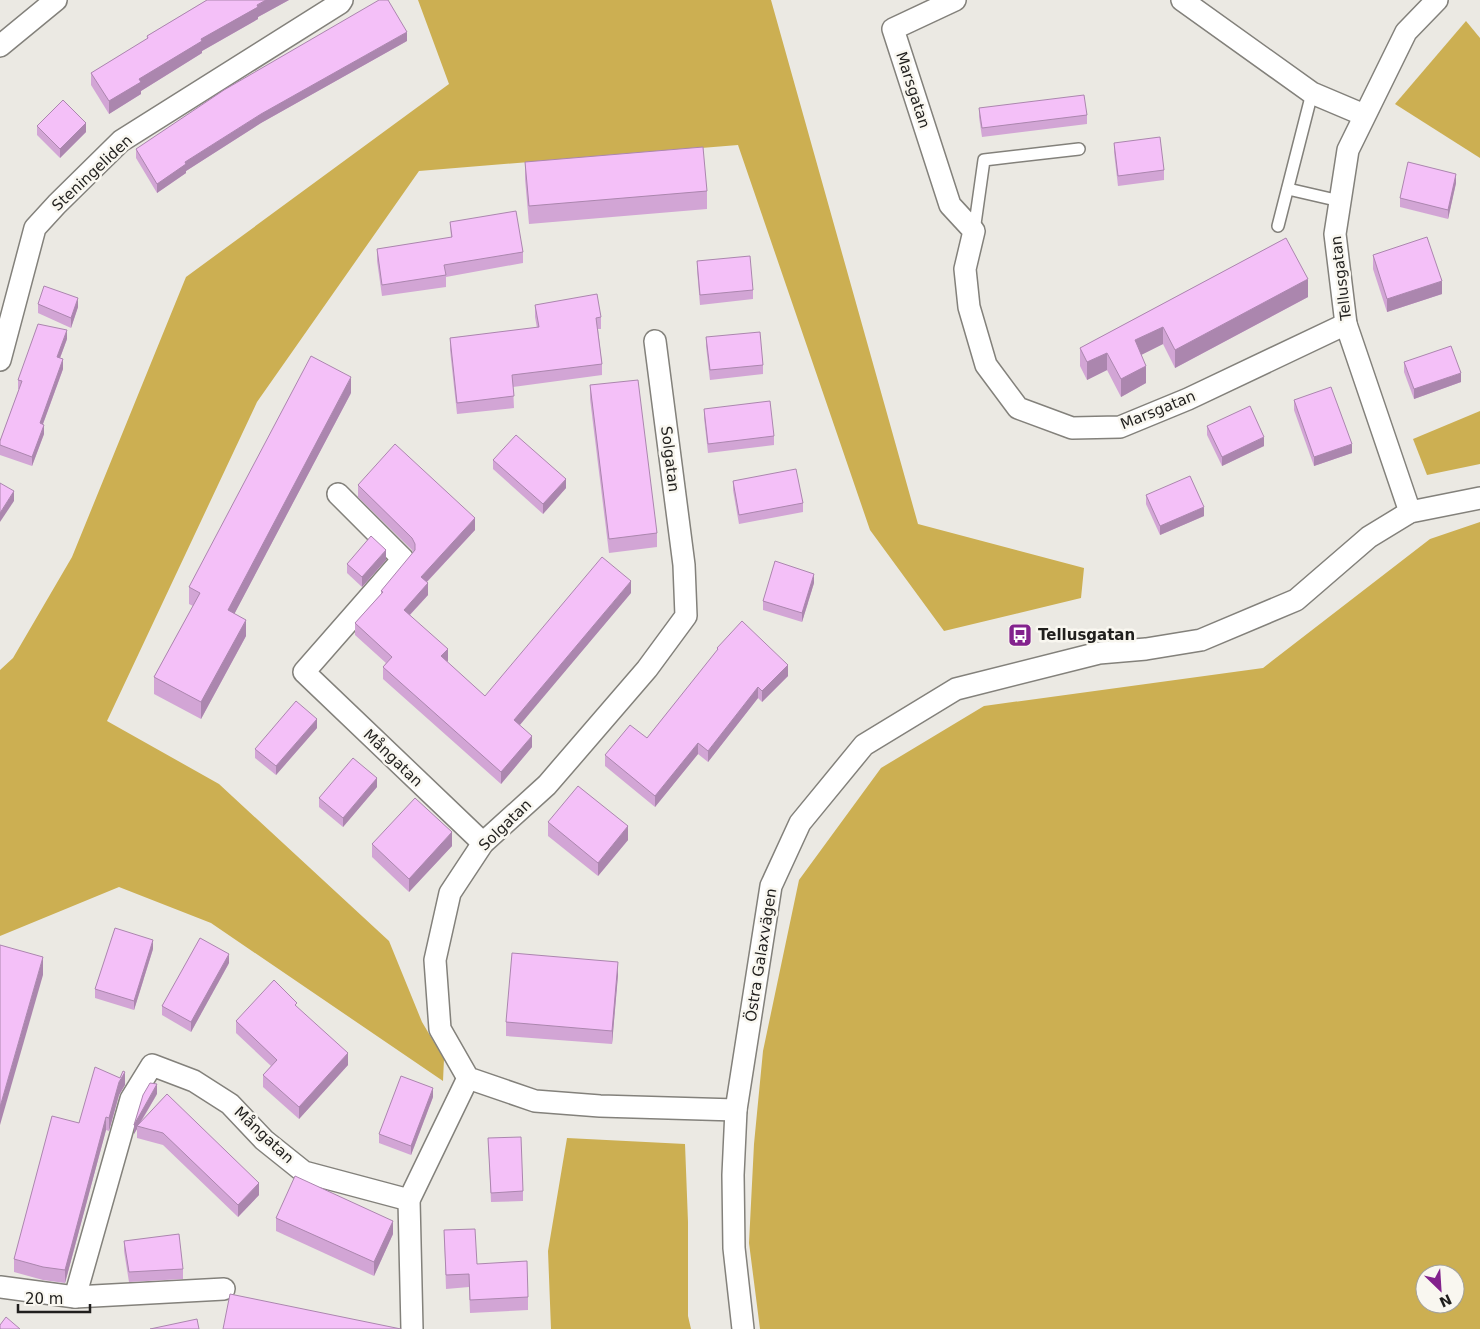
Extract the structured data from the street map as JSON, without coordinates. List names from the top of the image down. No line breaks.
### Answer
{"streets":{"street":["Marsgatan","Steningeliden","Tellusgatan","Solgatan","Mångatan","Östra Galaxvägen"]},"crossings":[["Marsgatan","Tellusgatan"],["Tellusgatan","Östra Galaxvägen"],["Solgatan","Mångatan"]],"places":{"bus stop":["Tellusgatan"]},"scale_bar":"20 m","north":"bottom right"}
